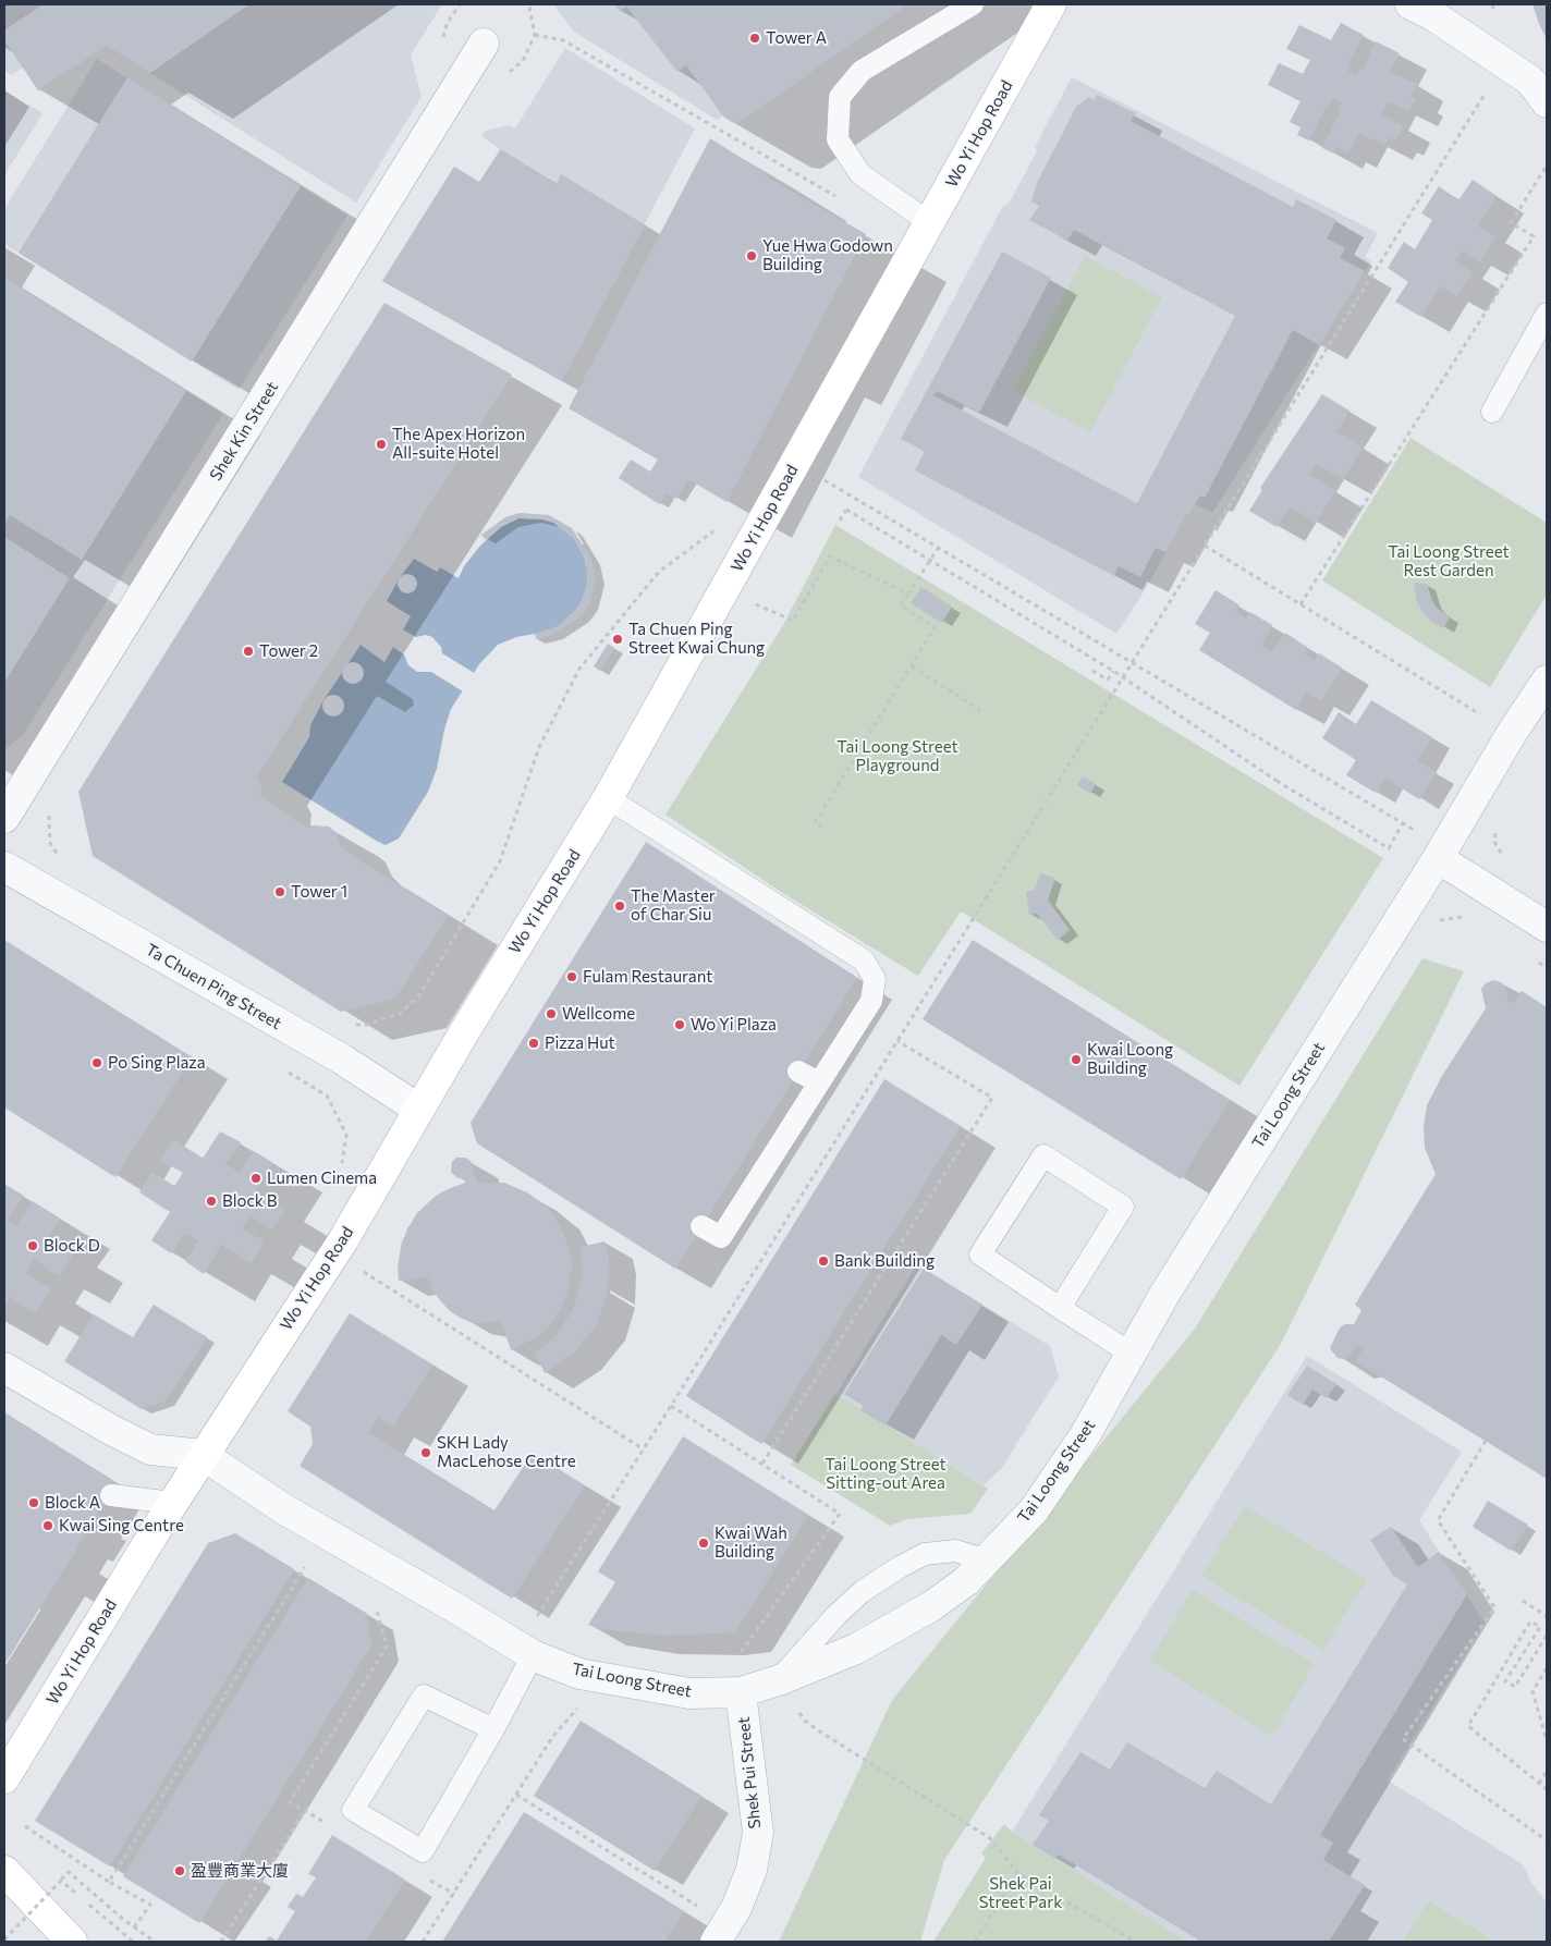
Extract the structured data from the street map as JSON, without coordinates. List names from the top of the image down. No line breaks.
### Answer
{"streets":{"main road":["Wo Yi Hop Road"],"street":["Shek Kin Street","Ta Chuen Ping Street","Tai Loong Street","Shek Pui Street"]},"crossings":[["Wo Yi Hop Road","Ta Chuen Ping Street"],["Wo Yi Hop Road","Tai Loong Street"],["Tai Loong Street","Shek Pui Street"]],"parks":["Tai Loong Street Rest Garden","Tai Loong Street Playground","Tai Loong Street Sitting-out Area","Shek Pai Street Park"],"places":["Tower A","Yue Hwa Godown Building","The Apex Horizon All-suite Hotel","Ta Chuen Ping Street Kwai Chung","Tower 2","Tower 1","The Master of Char Siu","Fulam Restaurant","Wellcome","Wo Yi Plaza","Pizza Hut","Kwai Loong Building","Po Sing Plaza","Lumen Cinema","Block B","Block D","Bank Building","SKH Lady MacLehose Centre","Block A","Kwai Sing Centre","Kwai Wah Building","盈豐商業大廈"]}
